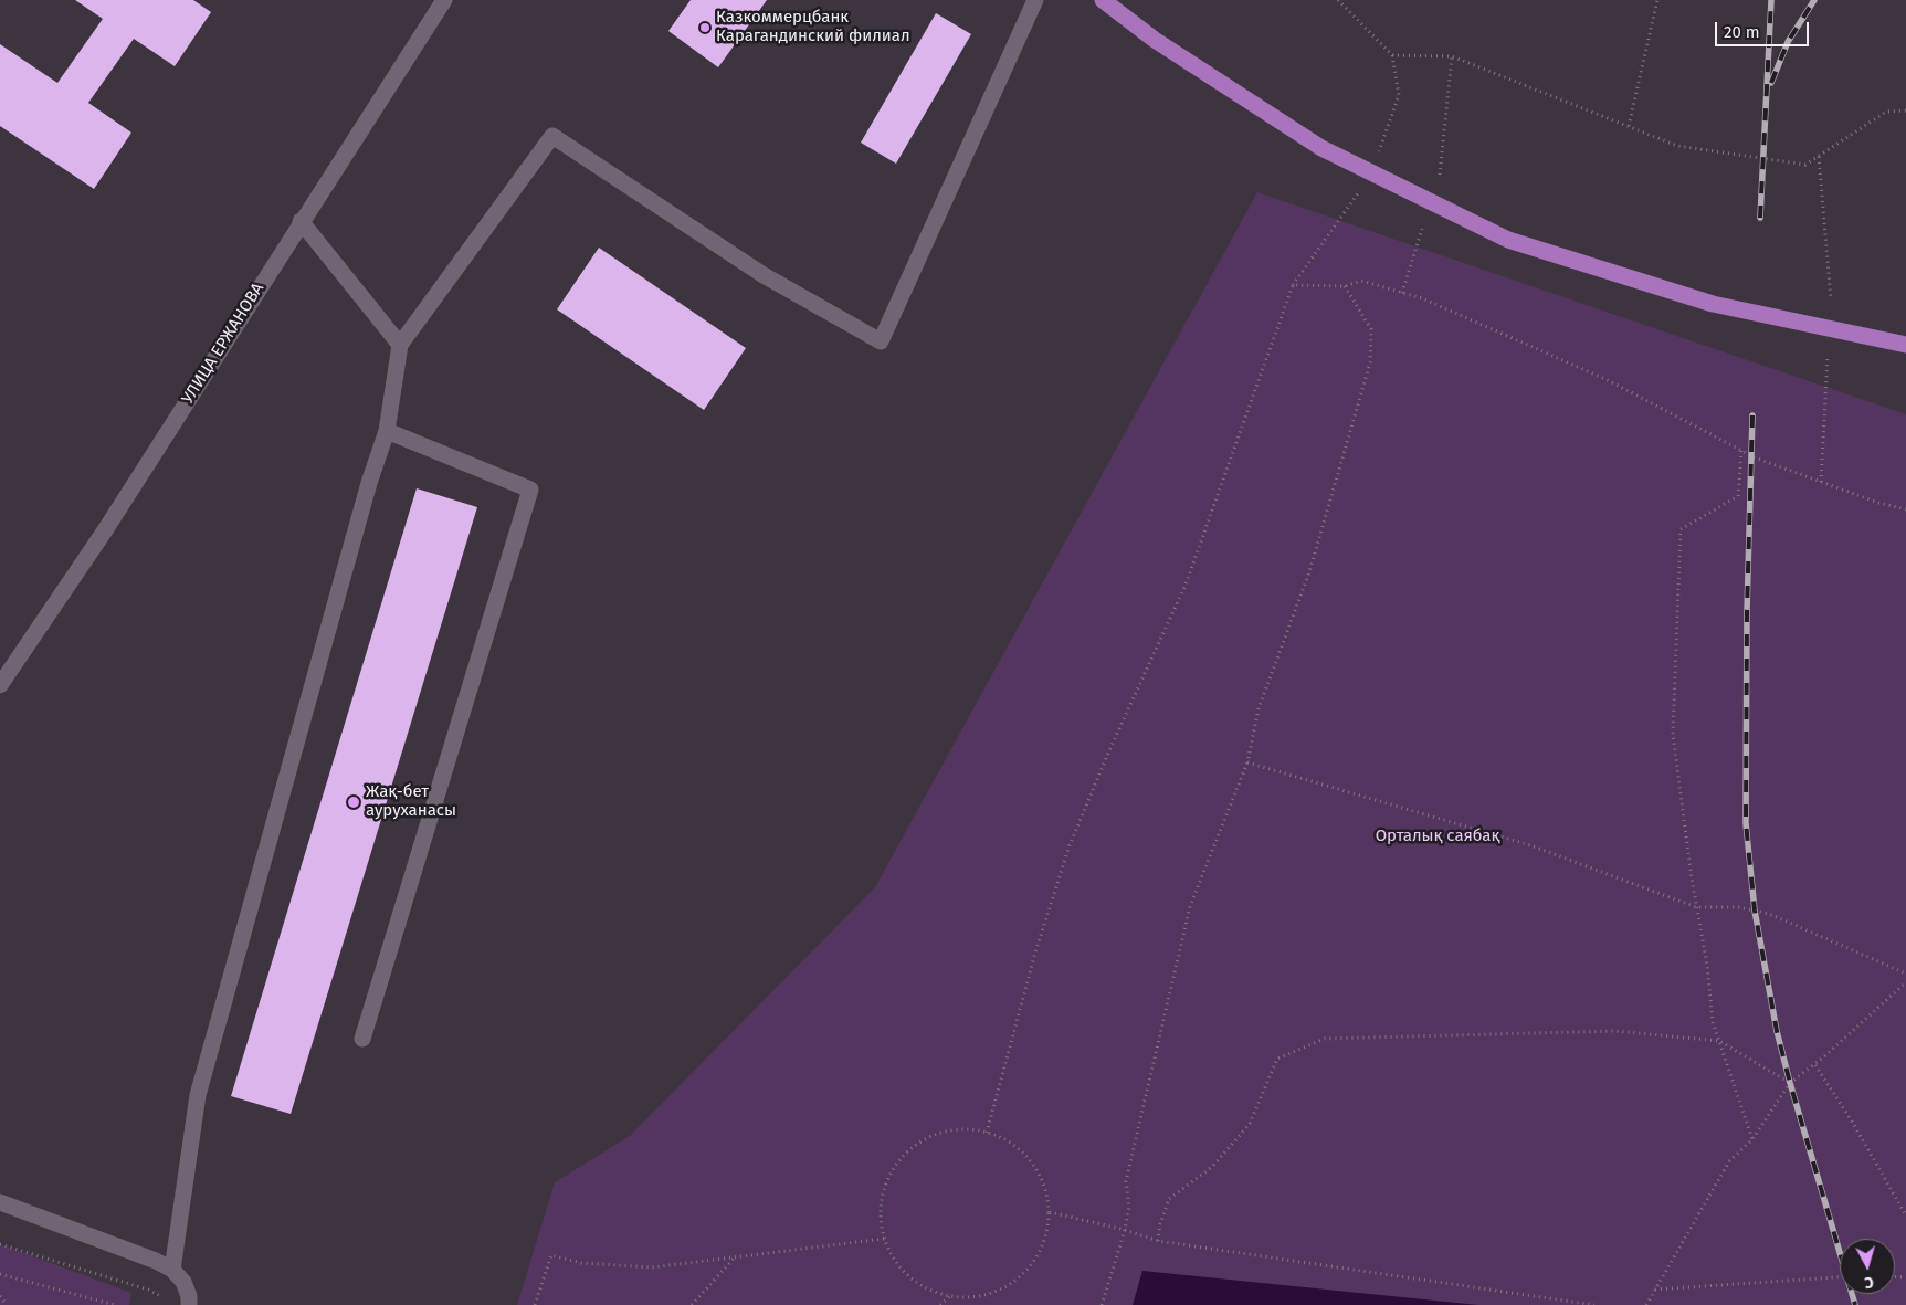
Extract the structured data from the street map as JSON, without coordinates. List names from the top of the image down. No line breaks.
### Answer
{"streets":{"street":["УЛИЦА ЕРЖАНОВА"]},"parks":["Орталық саябақ"],"places":["Казкоммерцбанк Карагандинский филиал","Жақ-бет ауруханасы"],"scale_bar":"20 m","north":"bottom"}
